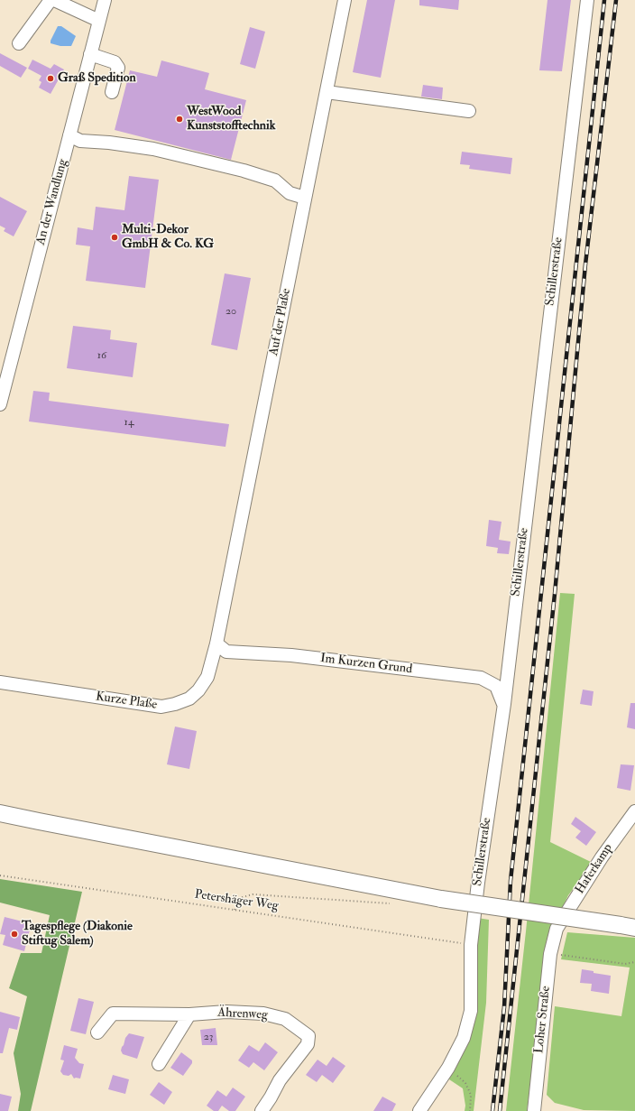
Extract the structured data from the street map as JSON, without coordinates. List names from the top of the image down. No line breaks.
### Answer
{"streets":{"street":["An der Wandlung","Schillerstraße","Auf der Plaße","Im Kurzen Grund","Kurze Plaße","Haferkamp","Ährenweg","Loher Straße"],"path":["Petershäger Weg"]},"crossings":[["Schillerstraße","Im Kurzen Grund"],["Schillerstraße","Petershäger Weg"],["Auf der Plaße","Im Kurzen Grund"],["Auf der Plaße","Kurze Plaße"],["Im Kurzen Grund","Kurze Plaße"],["Haferkamp","Loher Straße"]],"places":["Graß Spedition","WestWood Kunststofftechnik","Multi-Dekor GmbH & Co. KG","Tagespflege (Diakonie Stiftug Salem)"],"house_numbers":["20","16","14","23"]}
